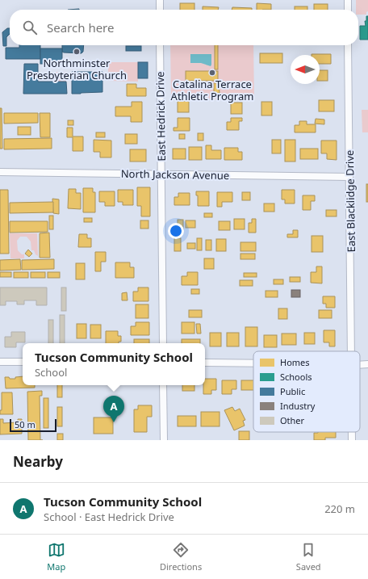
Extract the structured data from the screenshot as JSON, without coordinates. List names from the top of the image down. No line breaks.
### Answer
{"streets":{"street":["East Hedrick Drive","North Jackson Avenue","East Blacklidge Drive"]},"crossings":[["East Hedrick Drive","North Jackson Avenue"],["North Jackson Avenue","East Blacklidge Drive"]],"places":["Northminster Presbyterian Church","Catalina Terrace Athletic Program"],"legend":["Homes","Schools","Public","Industry","Other"],"scale_bar":"50 m","north":"left","page":{"search":"Search here","popup":["Tucson Community School","School"],"pins":"A","scale":"50 m","heading":"Nearby","list":[{"mark":"A","name":"Tucson Community School","note":"School · East Hedrick Drive","value":"220 m"}],"nav":["Map","Directions","Saved"]}}
